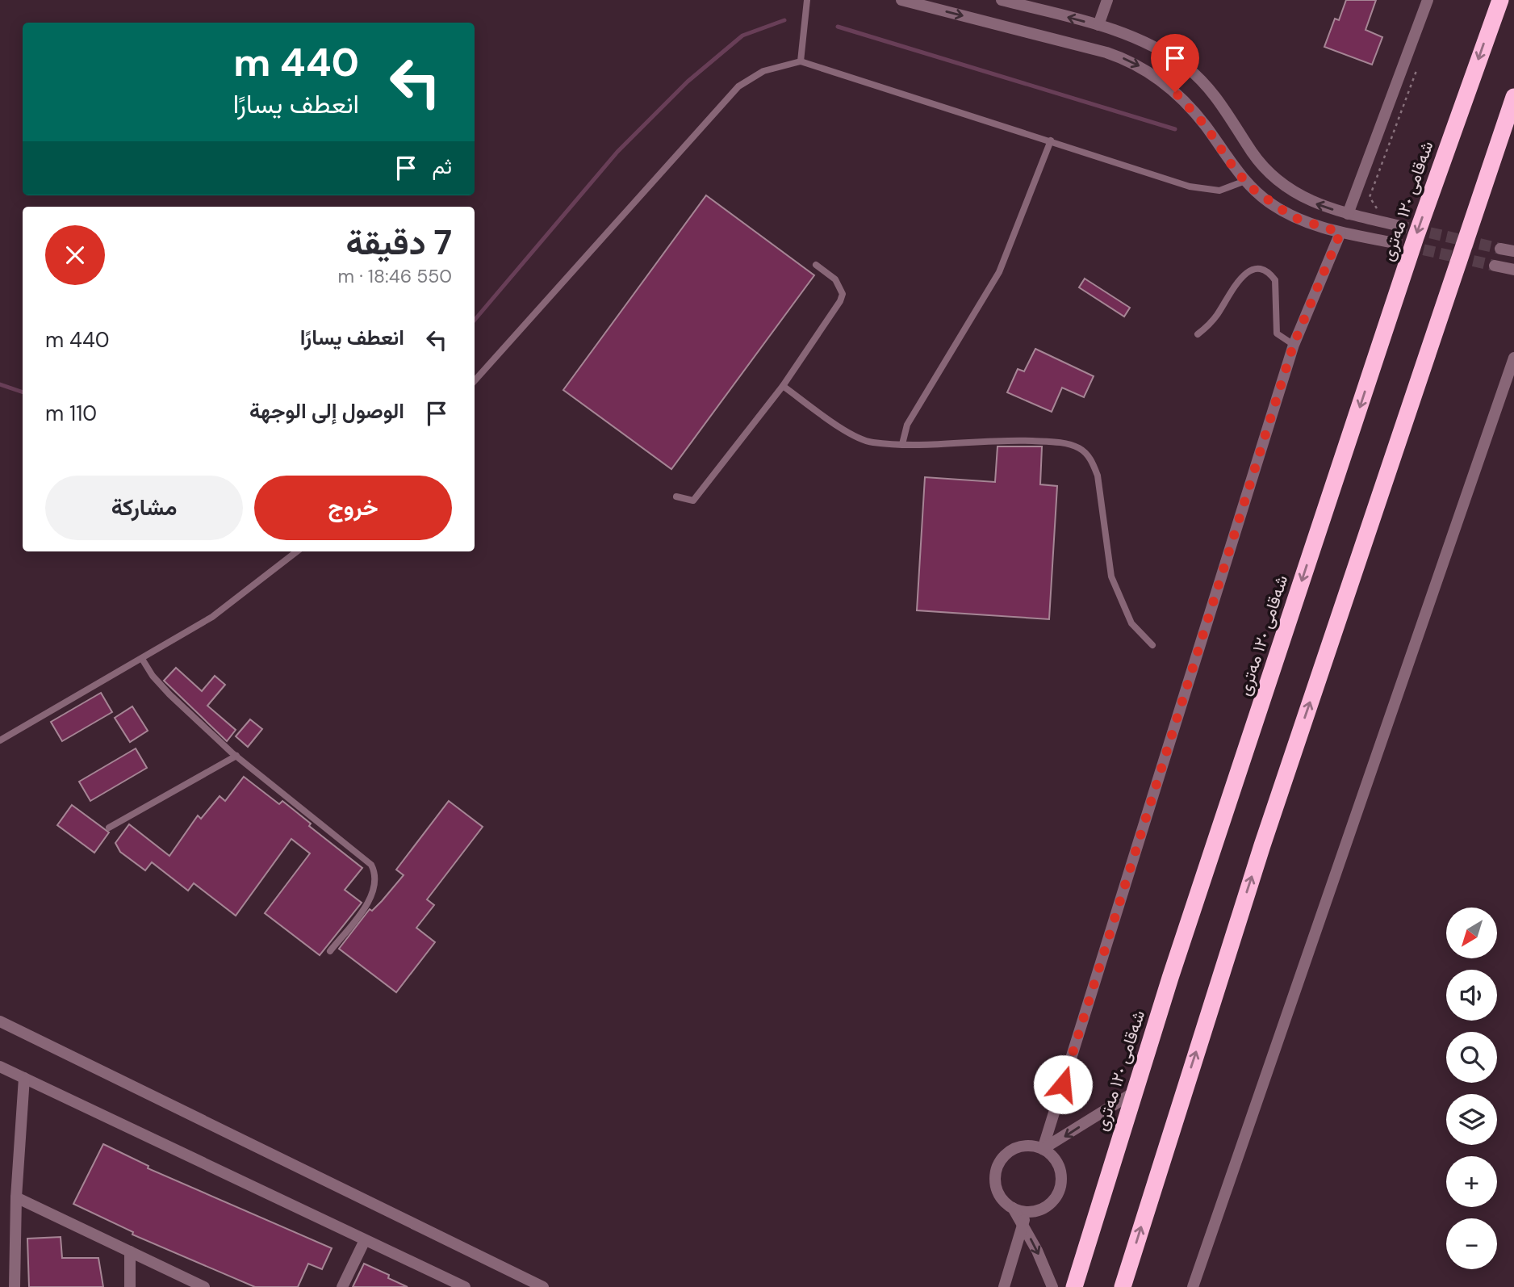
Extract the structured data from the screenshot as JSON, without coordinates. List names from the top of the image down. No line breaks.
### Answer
{"streets":{"highway":["شەقامی ١٢٠ مەتری"]},"north":"bottom left","page":{"turn":["440 m","انعطف يسارًا"],"then":"ثم","heading":["7 دقيقة","550 m · 18:46"],"list":[{"name":"انعطف يسارًا","value":"440 m"},{"name":"الوصول إلى الوجهة","value":"110 m"}],"buttons":["خروج","مشاركة"],"map_buttons":["+","−"]}}
